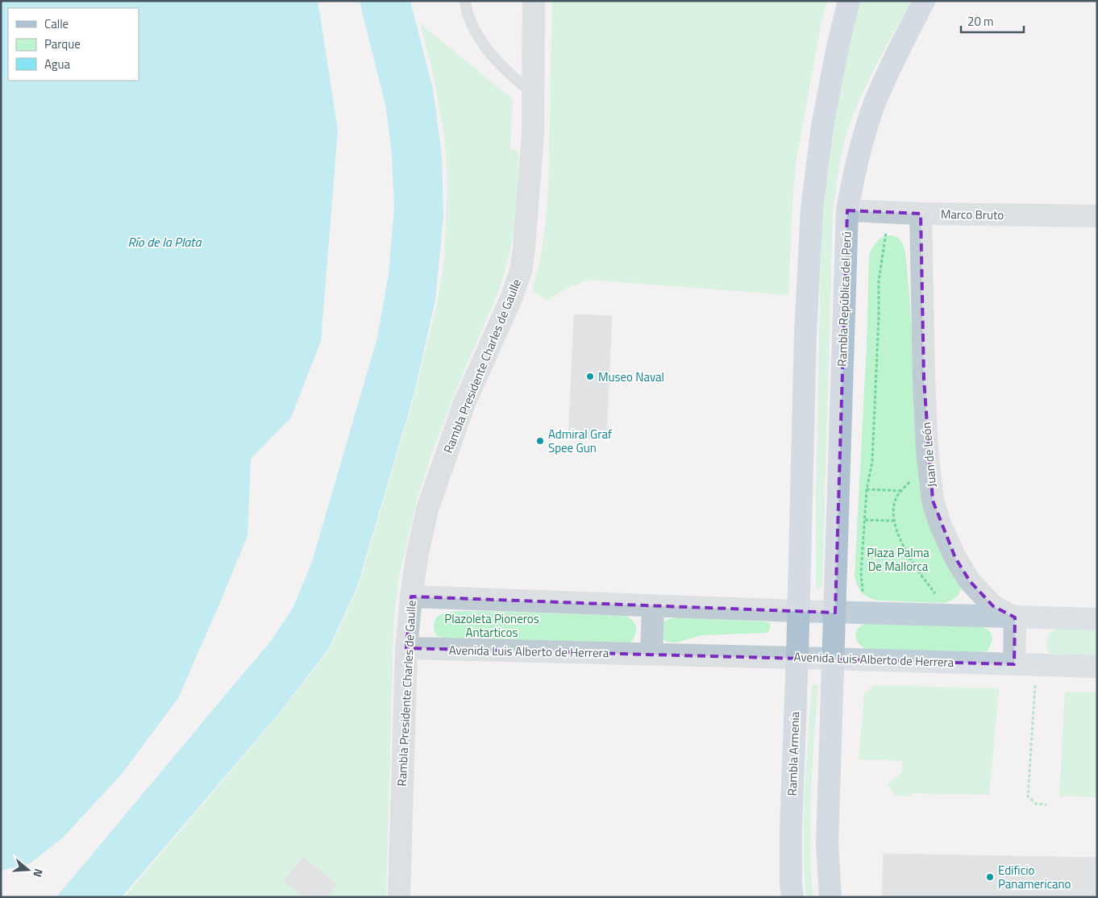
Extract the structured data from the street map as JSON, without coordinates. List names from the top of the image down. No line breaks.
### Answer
{"streets":{"main road":["Rambla República del Perú","Avenida Luis Alberto de Herrera","Rambla Armenia"],"street":["Marco Bruto","Rambla Presidente Charles de Gaulle","Juan de León"]},"crossings":[["Marco Bruto","Rambla República del Perú"],["Marco Bruto","Juan de León"],["Rambla Presidente Charles de Gaulle","Avenida Luis Alberto de Herrera"],["Avenida Luis Alberto de Herrera","Rambla Armenia"]],"water":["Río de la Plata"],"parks":["Plaza Palma De Mallorca","Plazoleta Pioneros Antarticos"],"places":["Museo Naval","Admiral Graf Spee Gun","Edificio Panamericano"],"legend":["Calle","Parque","Agua"],"scale_bar":"20 m","north":"right"}
